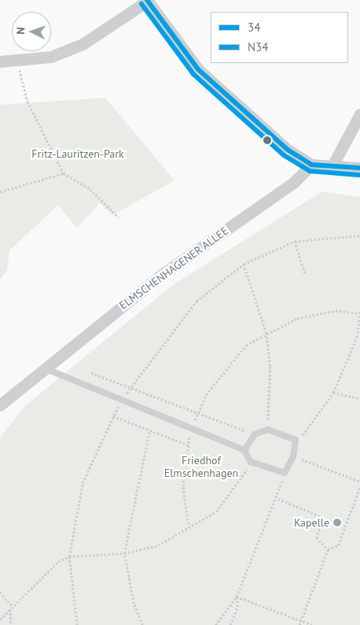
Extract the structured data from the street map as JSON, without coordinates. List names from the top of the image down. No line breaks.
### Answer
{"streets":{"street":["ELMSCHENHAGENER ALLEE"]},"parks":["Fritz-Lauritzen-Park","Friedhof Elmschenhagen"],"places":["Kapelle"],"lines":["transit line 34","transit line N34"],"legend":["34","N34"],"north":"left"}
